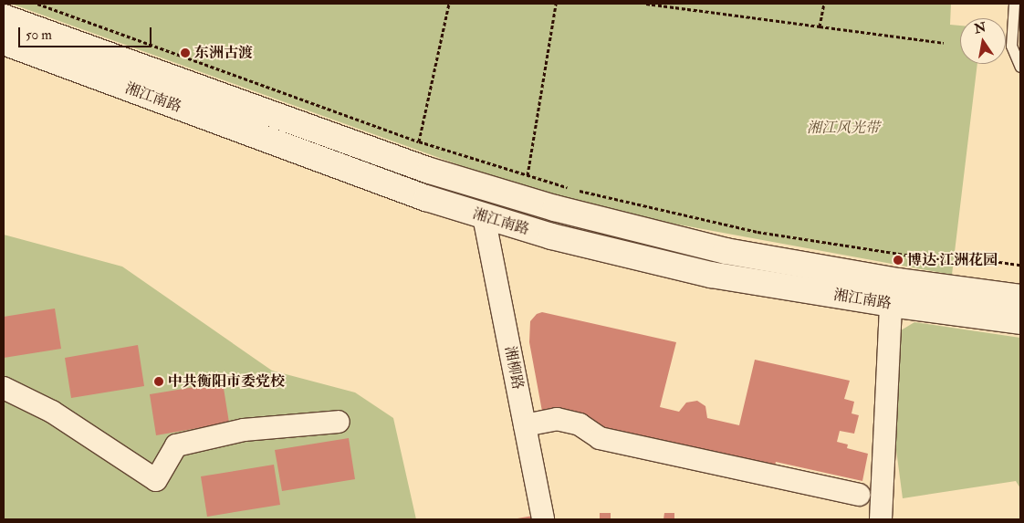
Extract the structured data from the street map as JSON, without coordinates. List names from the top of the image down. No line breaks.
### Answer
{"streets":{"main road":["湘江南路"],"street":["湘柳路"]},"crossings":[["湘江南路","湘柳路"]],"parks":["湘江风光带"],"places":["东洲古渡","博达·江洲花园","中共衡阳市委党校"],"scale_bar":"50 m","north":"top"}
